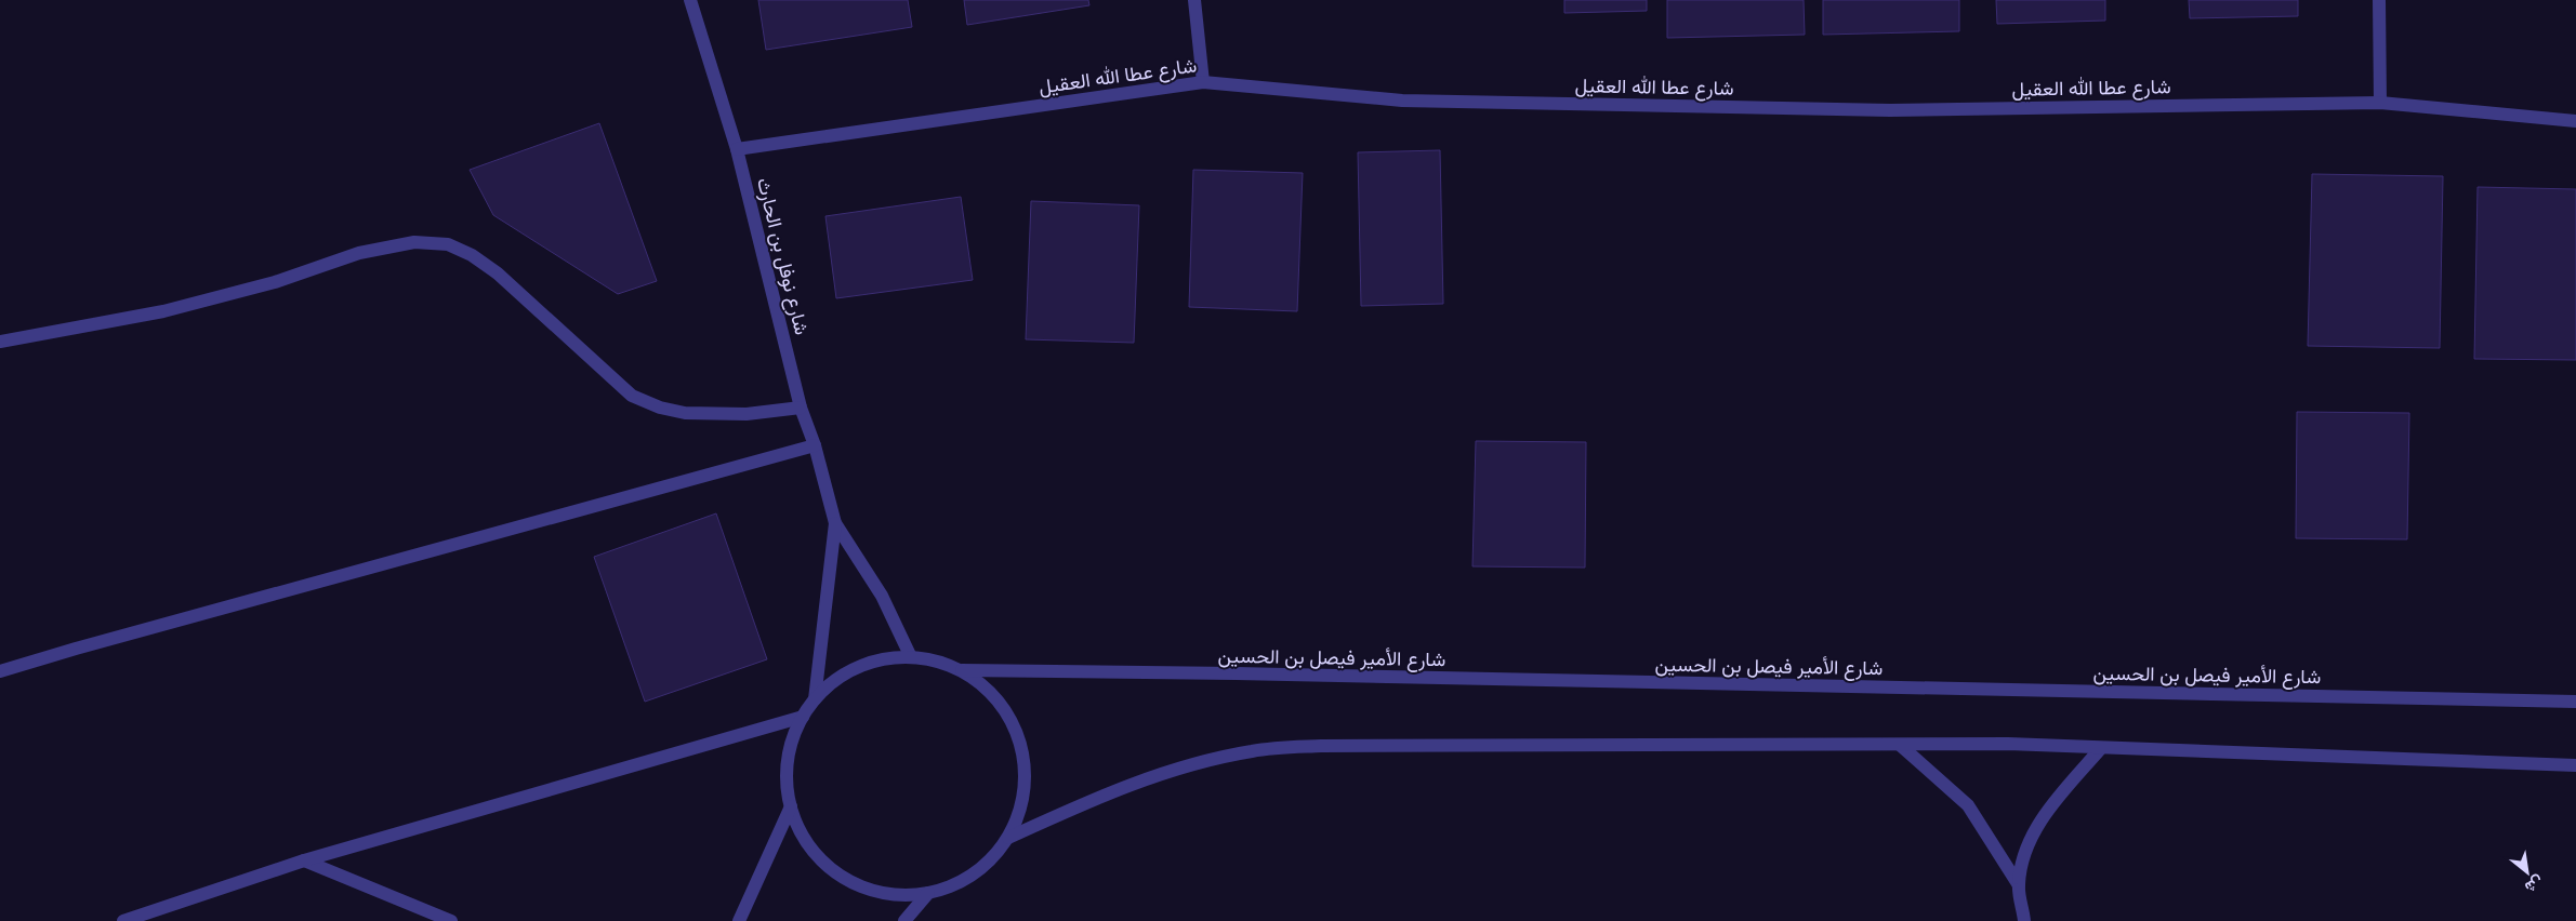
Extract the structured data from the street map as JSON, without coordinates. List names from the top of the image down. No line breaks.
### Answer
{"streets":{"street":["شارع عطا الله العقيل","شارع نوفل بن الحارث","شارع الأمير فيصل بن الحسين"]},"crossings":[["شارع عطا الله العقيل","شارع نوفل بن الحارث"]],"north":"bottom right"}
